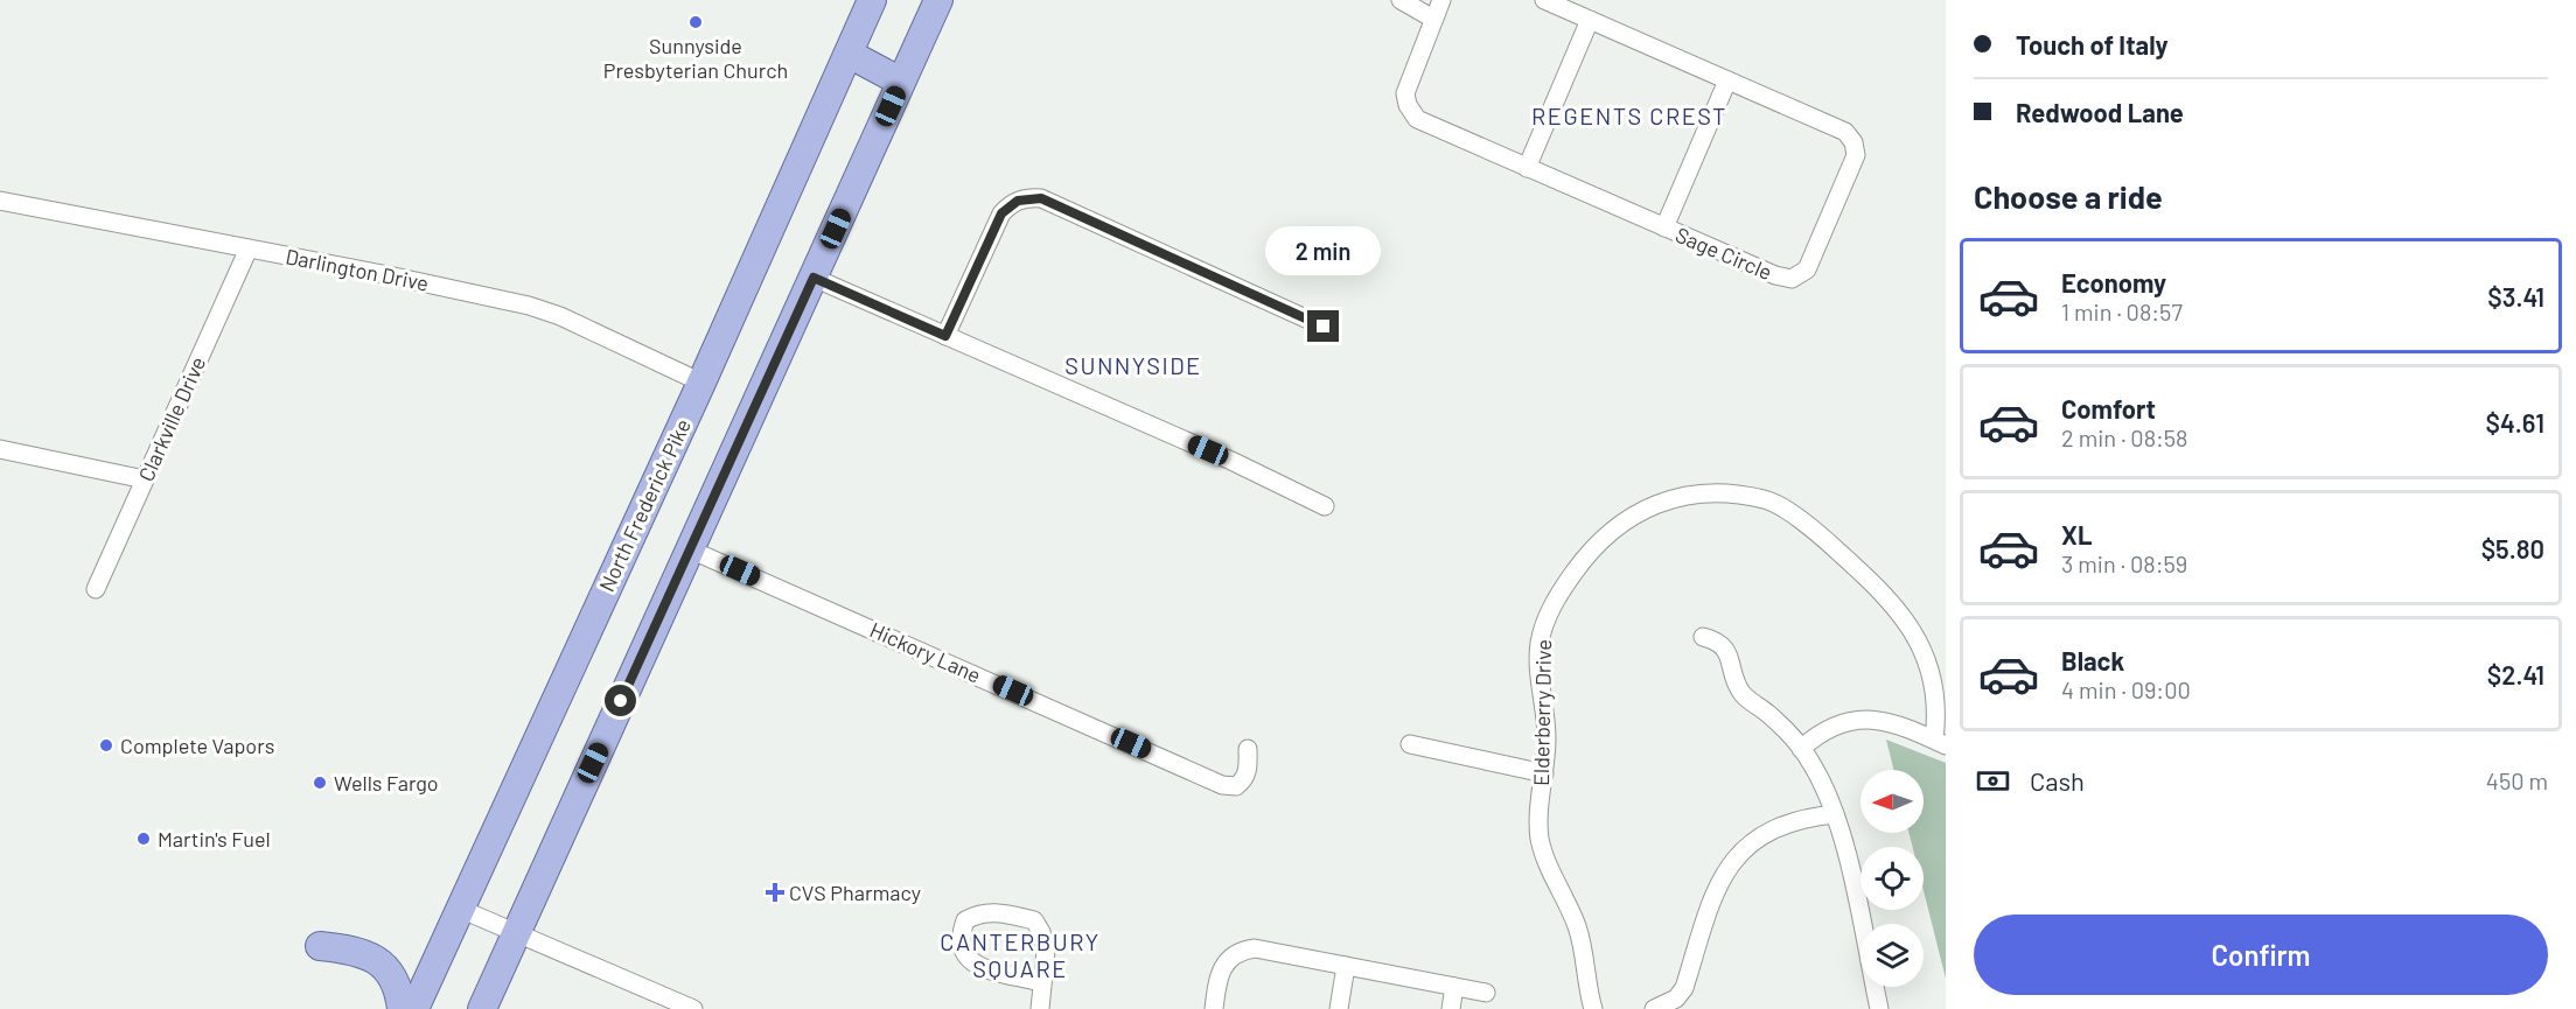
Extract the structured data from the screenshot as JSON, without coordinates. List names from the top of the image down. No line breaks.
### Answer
{"streets":{"main road":["North Frederick Pike"],"street":["Sage Circle","Darlington Drive","Clarkville Drive","Hickory Lane","Elderberry Drive"]},"crossings":[["Darlington Drive","Clarkville Drive"],["Darlington Drive","North Frederick Pike"]],"districts":["REGENTS CREST","SUNNYSIDE","CANTERBURY SQUARE"],"places":{"other":["Sunnyside Presbyterian Church","Complete Vapors","Wells Fargo","Martin's Fuel"],"health":["CVS Pharmacy"]},"north":"left","page":{"banner":["Touch of Italy","Redwood Lane"],"heading":"Choose a ride","bubble":"2 min","list":[{"name":"Economy","note":"1 min · 08:57","value":"$3.41"},{"name":"Comfort","note":"2 min · 08:58","value":"$4.61"},{"name":"XL","note":"3 min · 08:59","value":"$5.80"},{"name":"Black","note":"4 min · 09:00","value":"$2.41"}],"pay":["Cash","450 m"],"buttons":"Confirm"}}
